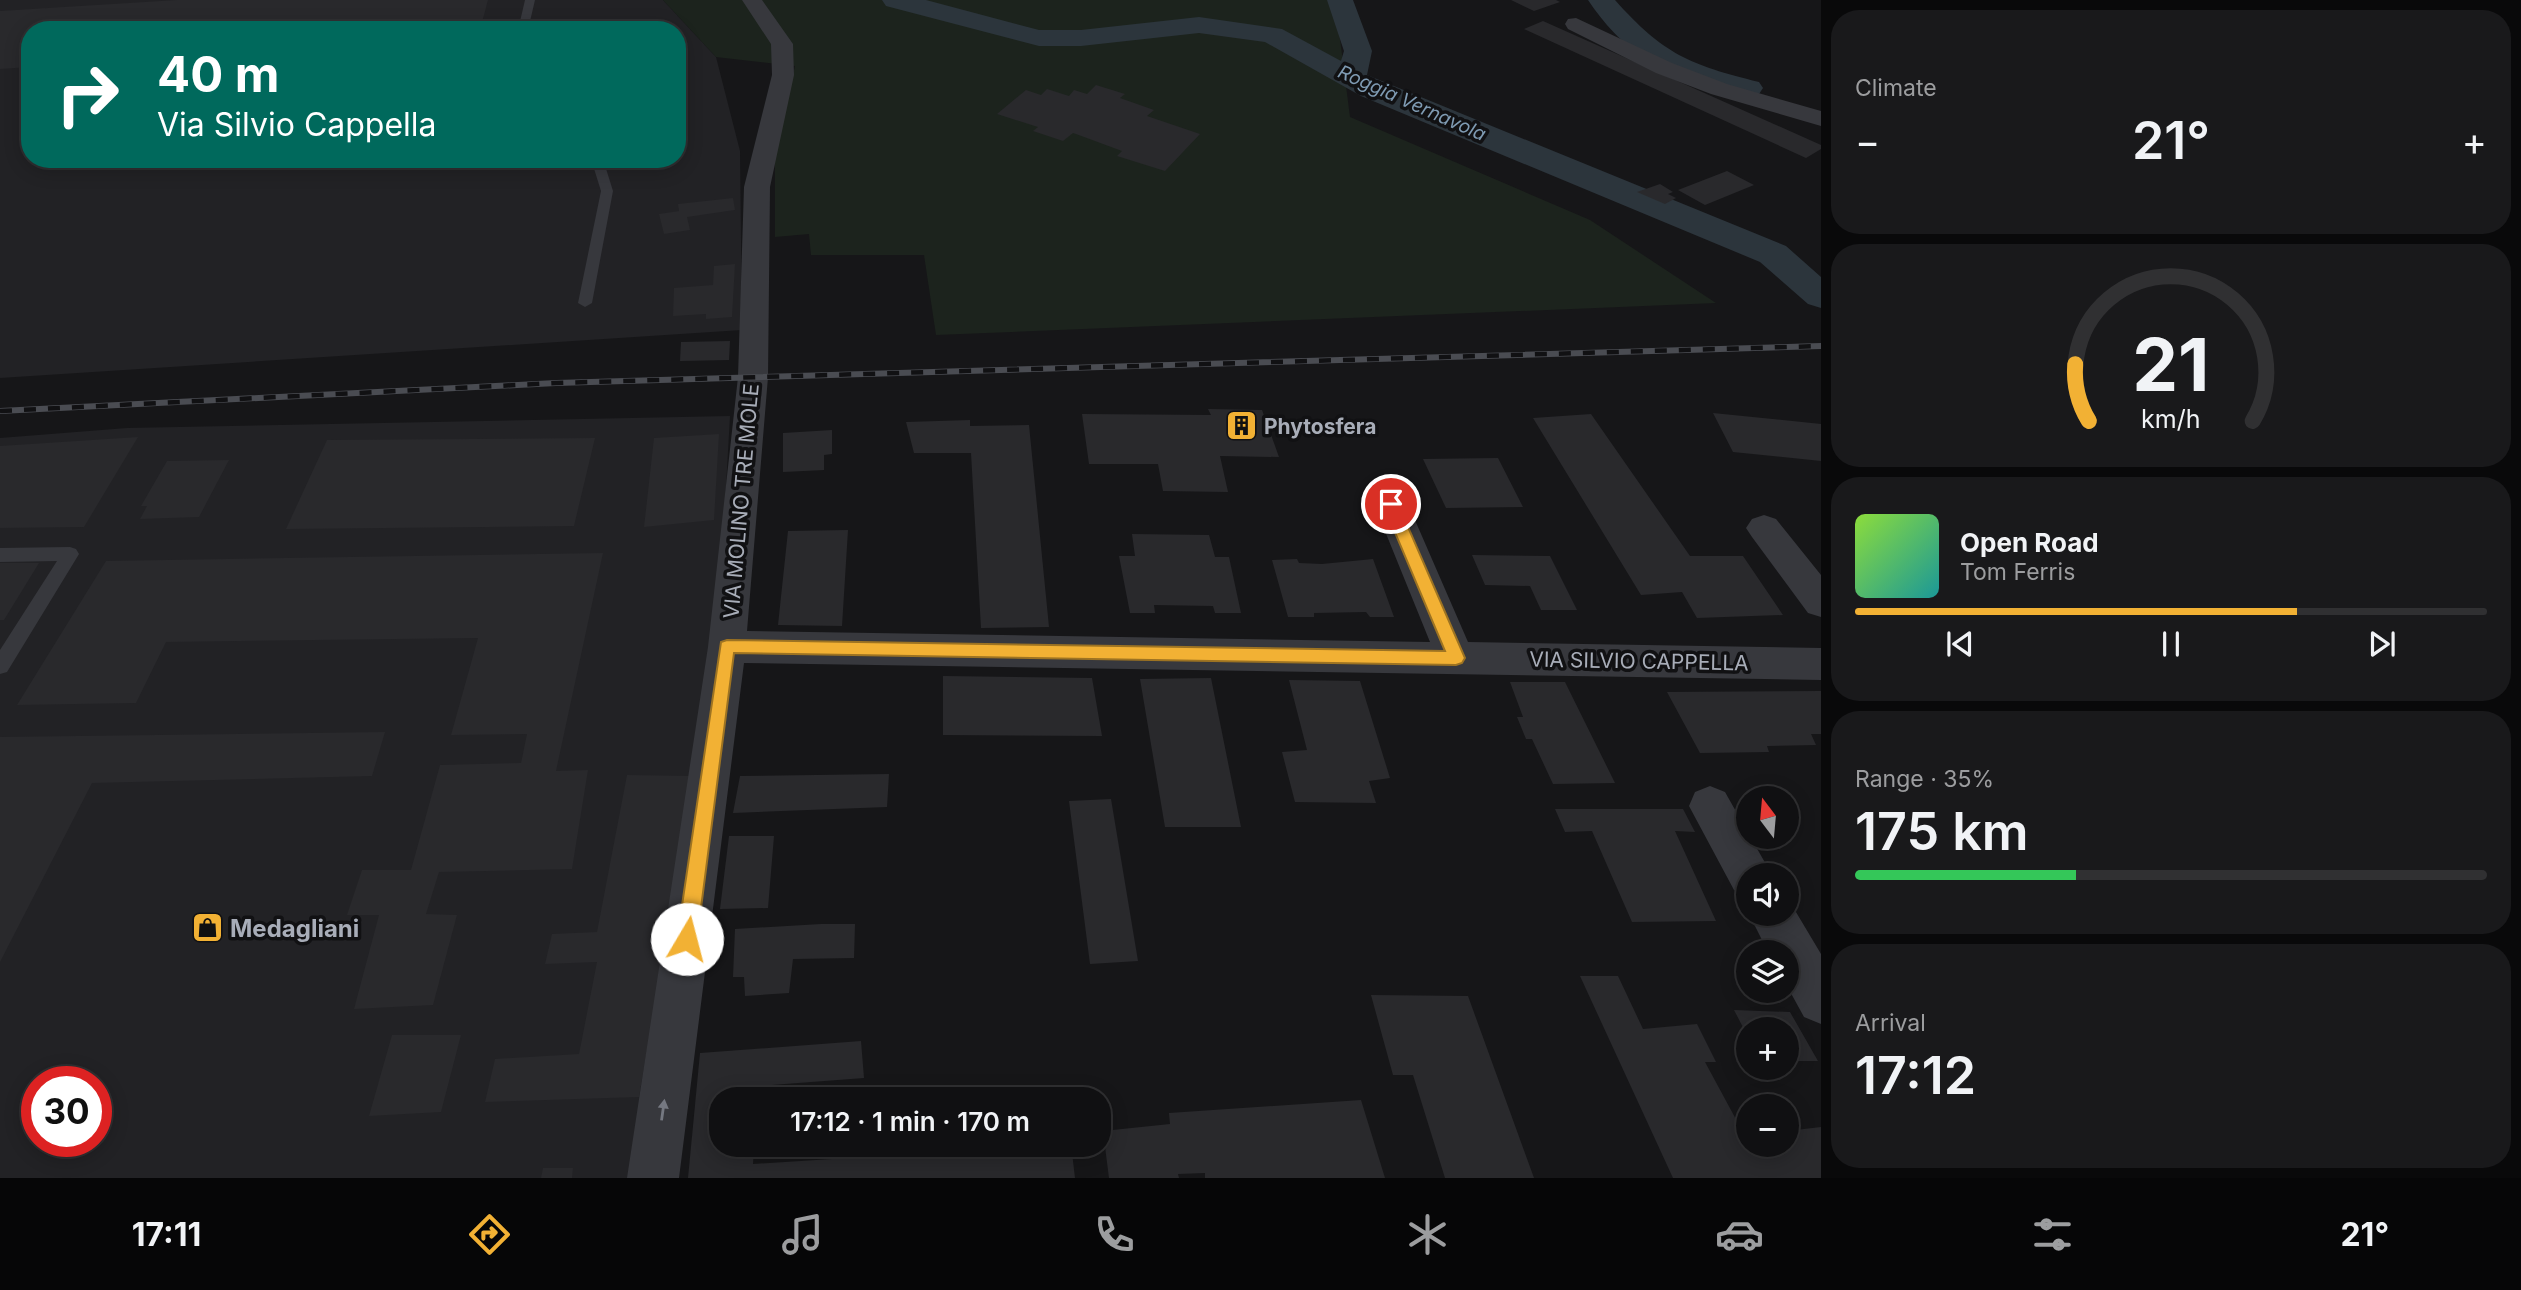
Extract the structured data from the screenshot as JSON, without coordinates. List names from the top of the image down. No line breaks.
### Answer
{"streets":{"street":["VIA MOLINO TRE MOLE","VIA SILVIO CAPPELLA"]},"crossings":[["VIA MOLINO TRE MOLE","VIA SILVIO CAPPELLA"]],"one_way":["VIA MOLINO TRE MOLE"],"water":["Roggia Vernavola"],"places":{"building":["Phytosfera"],"shop":["Medagliani"]},"north":"top","page":{"tile":["Climate",["Range · 35%","175 km"],["Arrival","17:12"]],"turn":["40 m","Via Silvio Cappella"],"heat":["−","21°","+"],"song":["Open Road","Tom Ferris"],"map_buttons":["+","−"],"limit":"30","trip":"17:12 · 1 min · 170 m","tabs":["17:11","21°"],"gauge":["21","km/h"]}}
